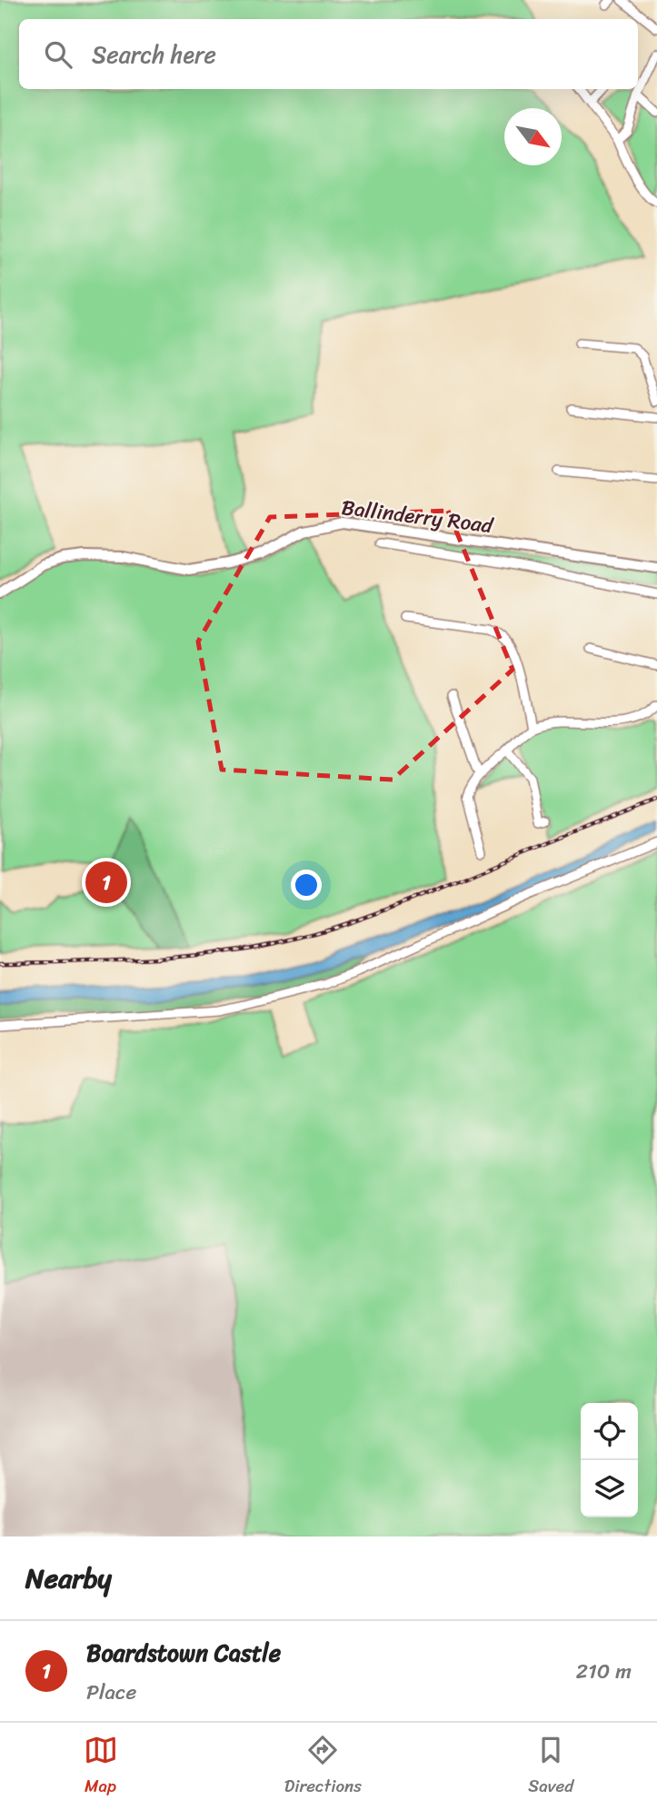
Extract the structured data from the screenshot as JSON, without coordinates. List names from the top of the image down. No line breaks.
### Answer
{"streets":{"street":["Ballinderry Road"]},"north":"bottom right","page":{"search":"Search here","pins":"1","heading":"Nearby","list":[{"mark":"1","name":"Boardstown Castle","note":"Place","value":"210 m"}],"nav":["Map","Directions","Saved"]}}
